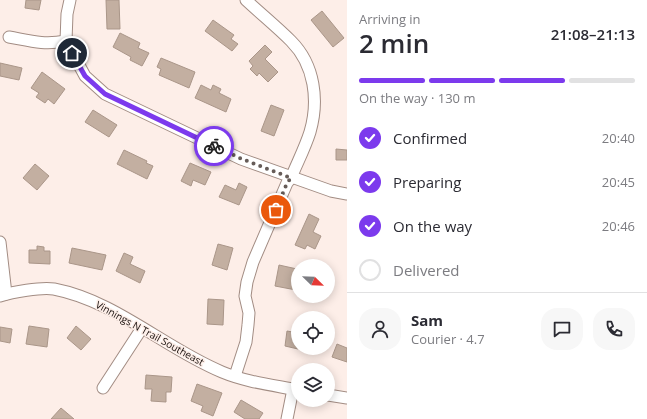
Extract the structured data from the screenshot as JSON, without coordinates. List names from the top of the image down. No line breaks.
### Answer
{"streets":{"street":["Vinnings N Trail Southeast"]},"north":"bottom right","page":{"heading":["2 min","Arriving in","21:08–21:13"],"panel":["Sam","Courier · 4.7"],"bar":"On the way · 130 m","list":[["Confirmed","20:40"],["Preparing","20:45"],["On the way","20:46"],"Delivered"]}}
